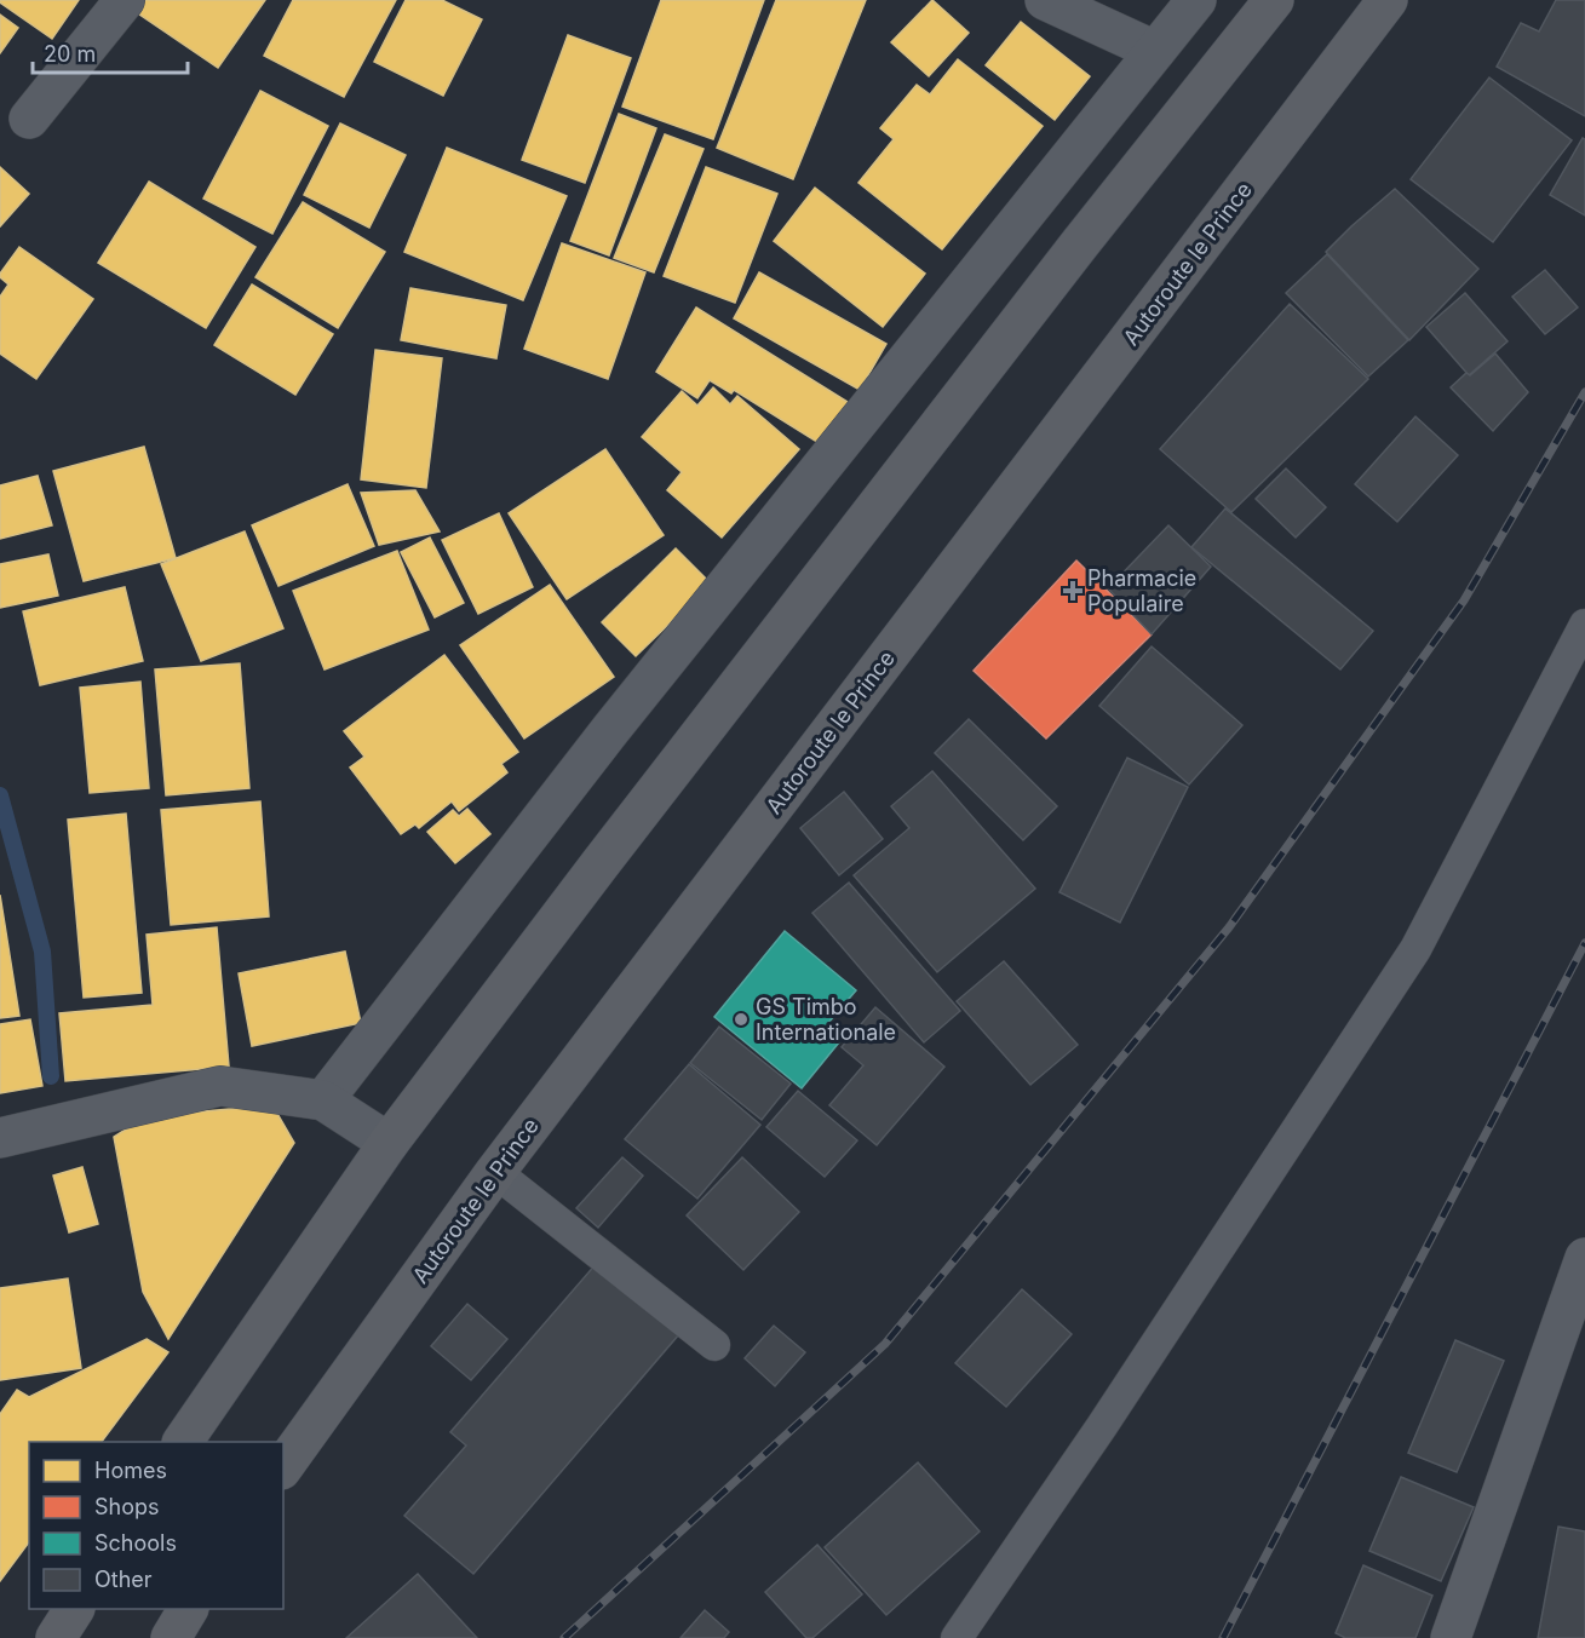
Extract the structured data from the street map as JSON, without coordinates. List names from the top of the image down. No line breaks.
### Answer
{"streets":{"main road":["Autoroute le Prince"]},"places":{"health":["Pharmacie Populaire"],"other":["GS Timbo Internationale"]},"legend":["Homes","Shops","Schools","Other"],"scale_bar":"20 m"}
